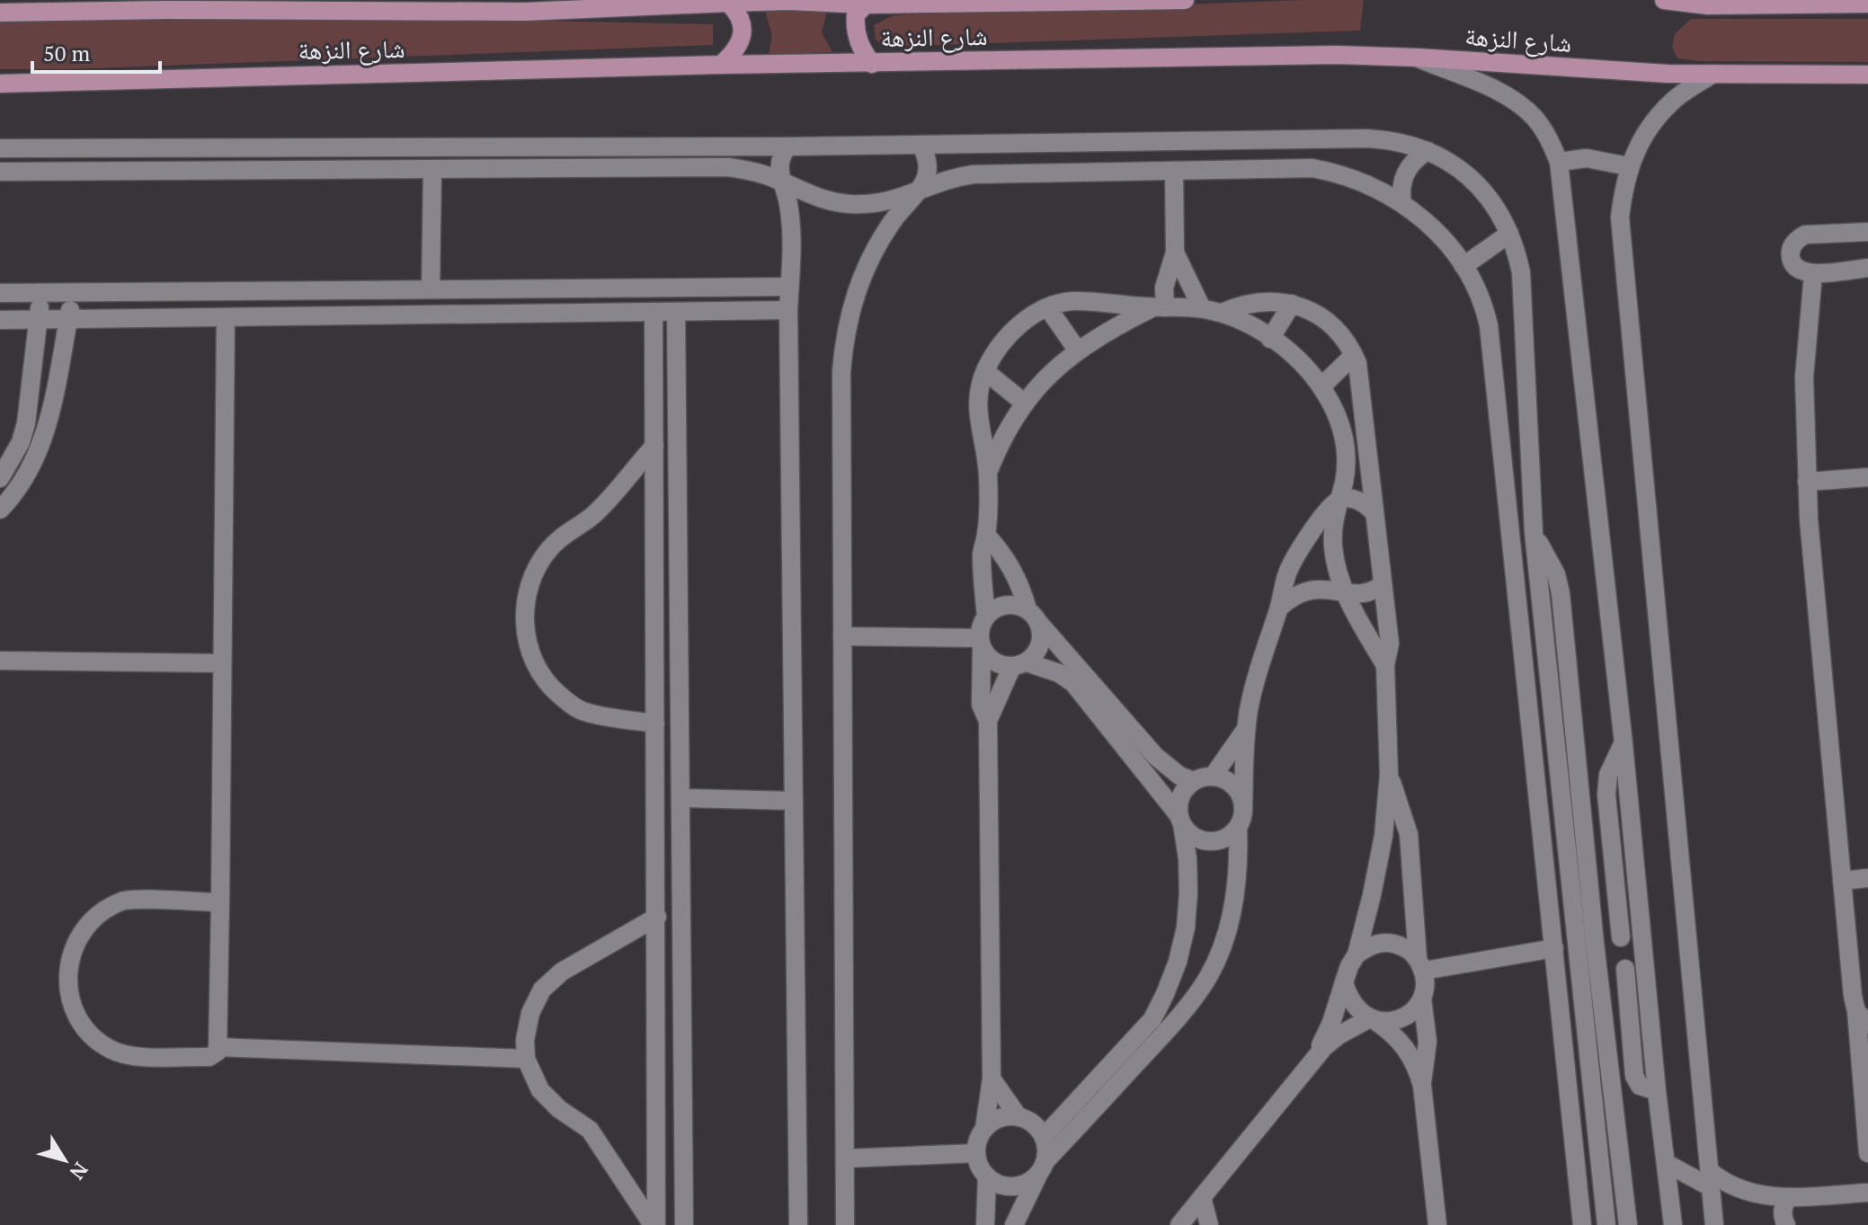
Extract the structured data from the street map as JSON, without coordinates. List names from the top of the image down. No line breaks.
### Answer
{"streets":{"main road":["شارع النزهة"]},"scale_bar":"50 m","north":"bottom right"}
